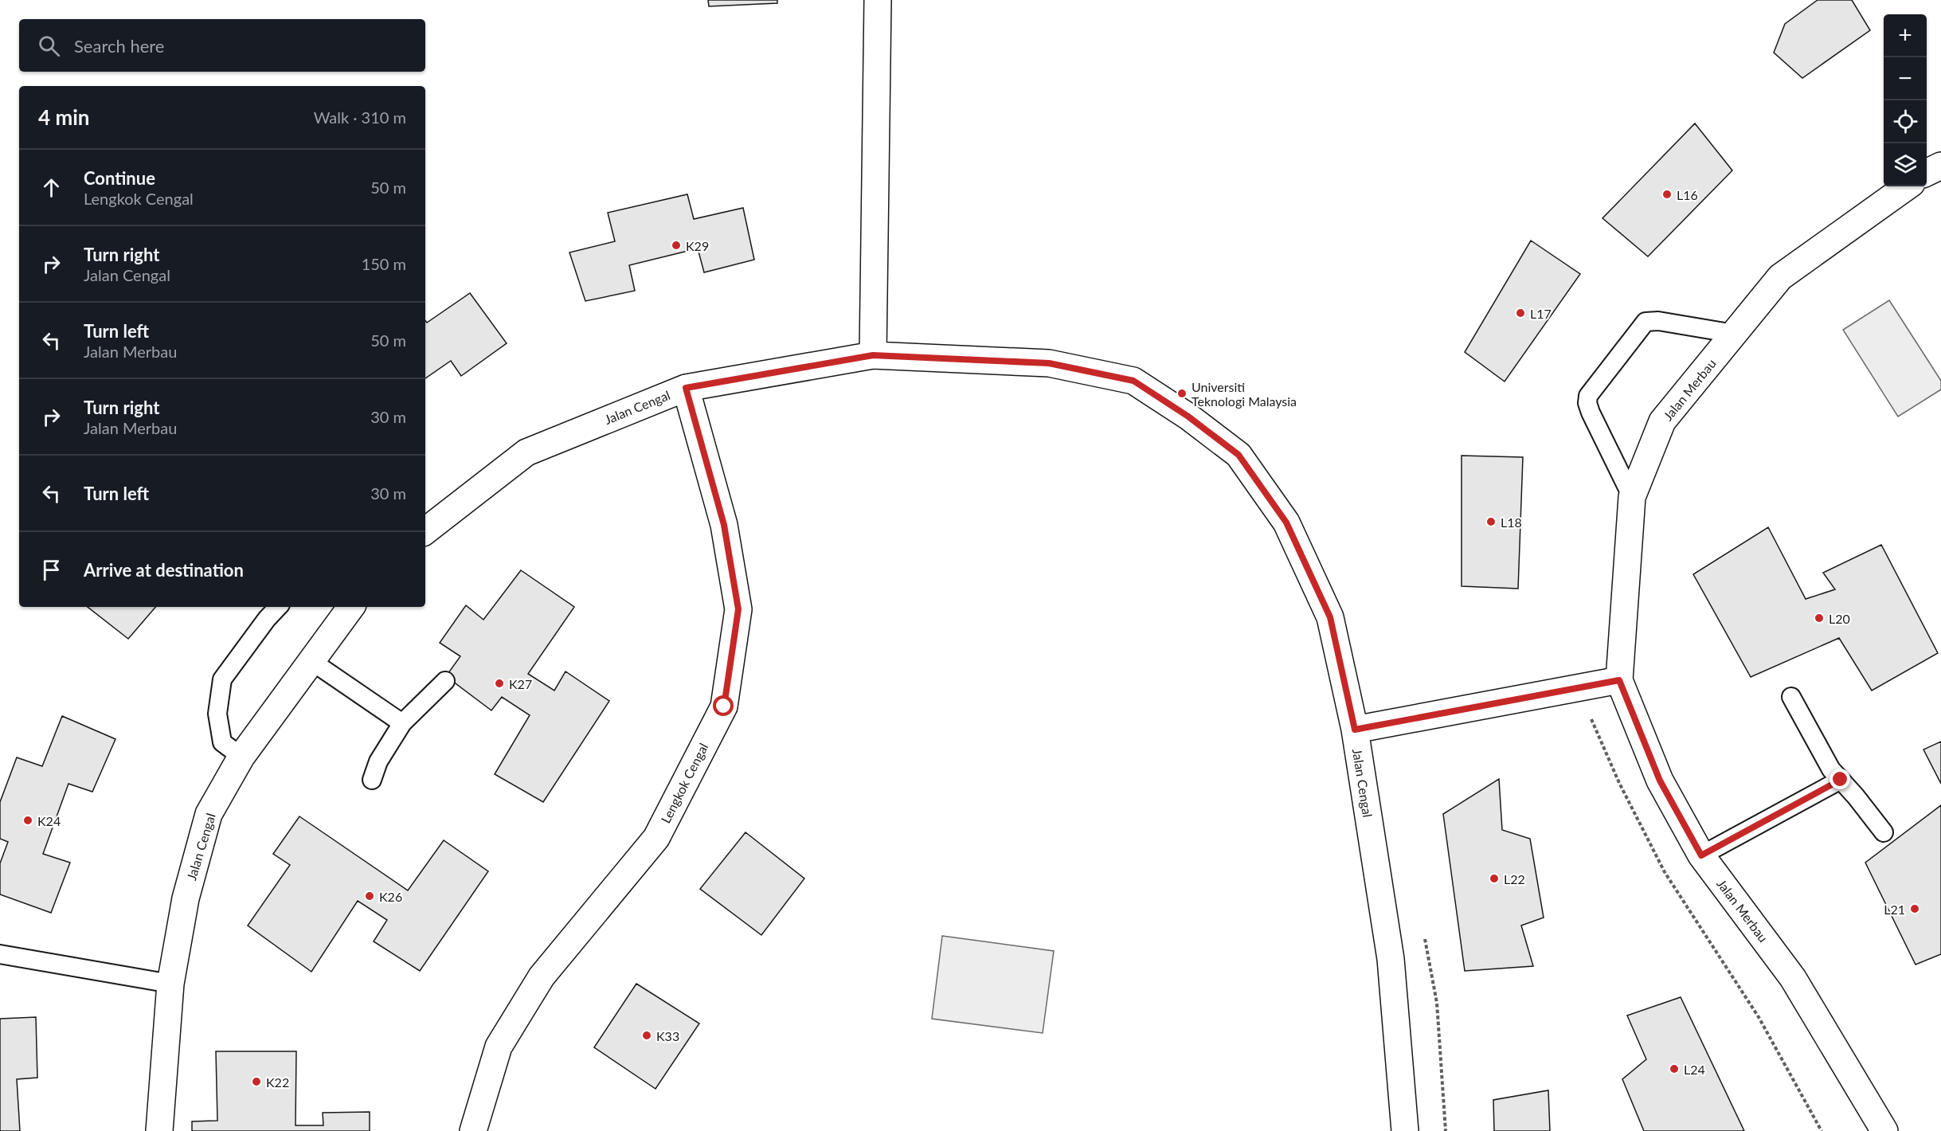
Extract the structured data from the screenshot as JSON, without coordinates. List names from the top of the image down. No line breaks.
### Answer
{"streets":{"street":["Jalan Merbau","Jalan Cengal","Lengkok Cengal"]},"crossings":[["Jalan Cengal","Lengkok Cengal"]],"places":["L16","K29","L17","Universiti Teknologi Malaysia","L18","L20","K27","K24","L22","K26","L21","K33","L24","K22"],"page":{"map_buttons":["+","−"],"search":"Search here","heading":["4 min","Walk · 310 m"],"list":[["Continue","Lengkok Cengal","50 m"],["Turn right","Jalan Cengal","150 m"],["Turn left","Jalan Merbau","50 m"],["Turn right","Jalan Merbau","30 m"],["Turn left","30 m"],"Arrive at destination"]}}
